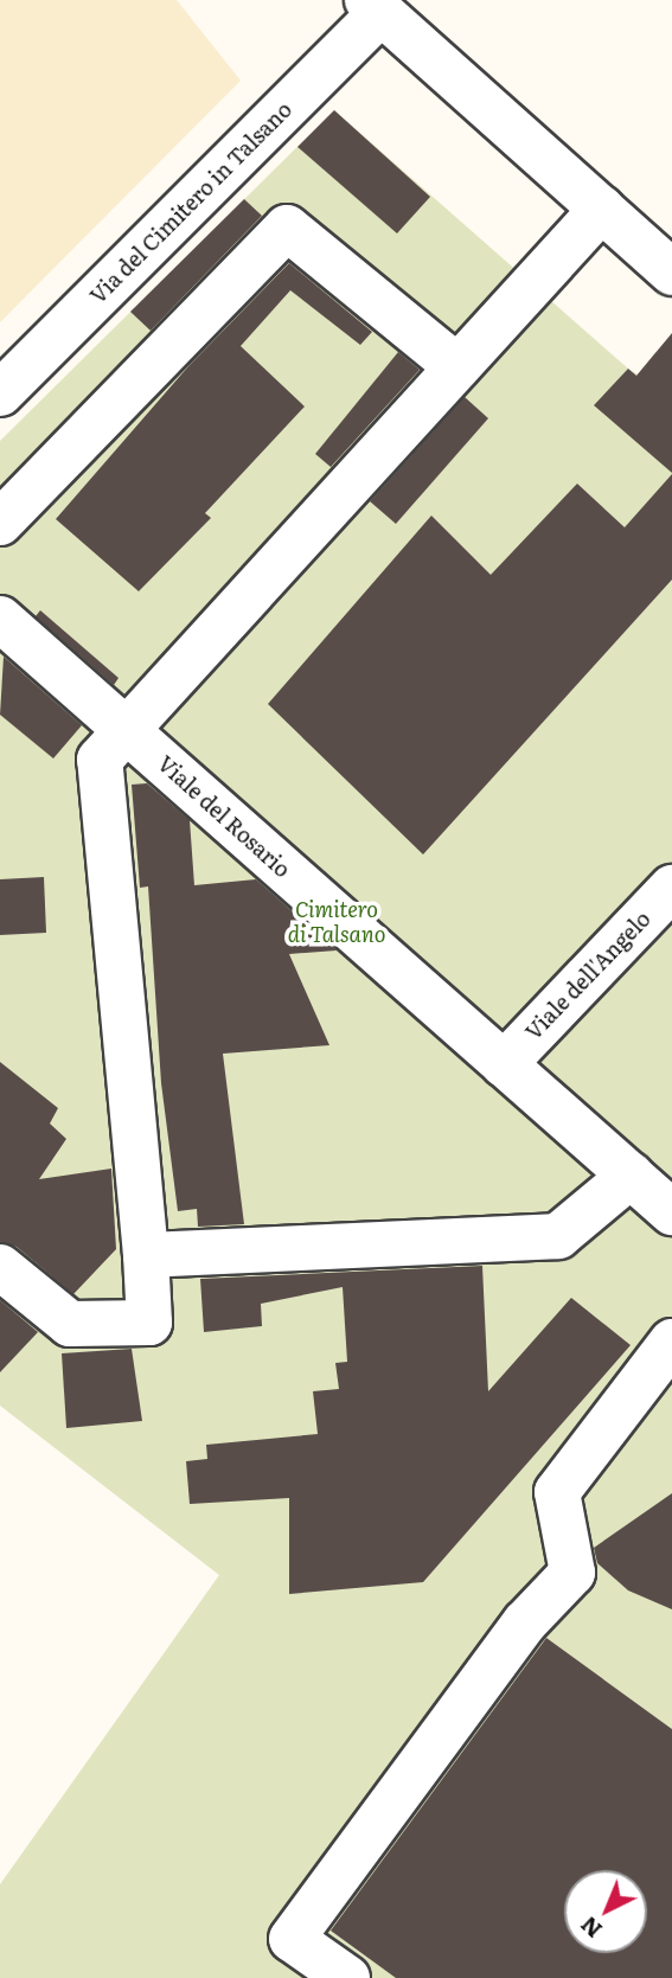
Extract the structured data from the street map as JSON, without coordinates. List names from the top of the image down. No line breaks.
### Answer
{"streets":{"street":["Via del Cimitero in Talsano","Viale del Rosario","Viale dell'Angelo"]},"crossings":[["Viale del Rosario","Viale dell'Angelo"]],"parks":["Cimitero di Talsano"],"north":"bottom left"}
